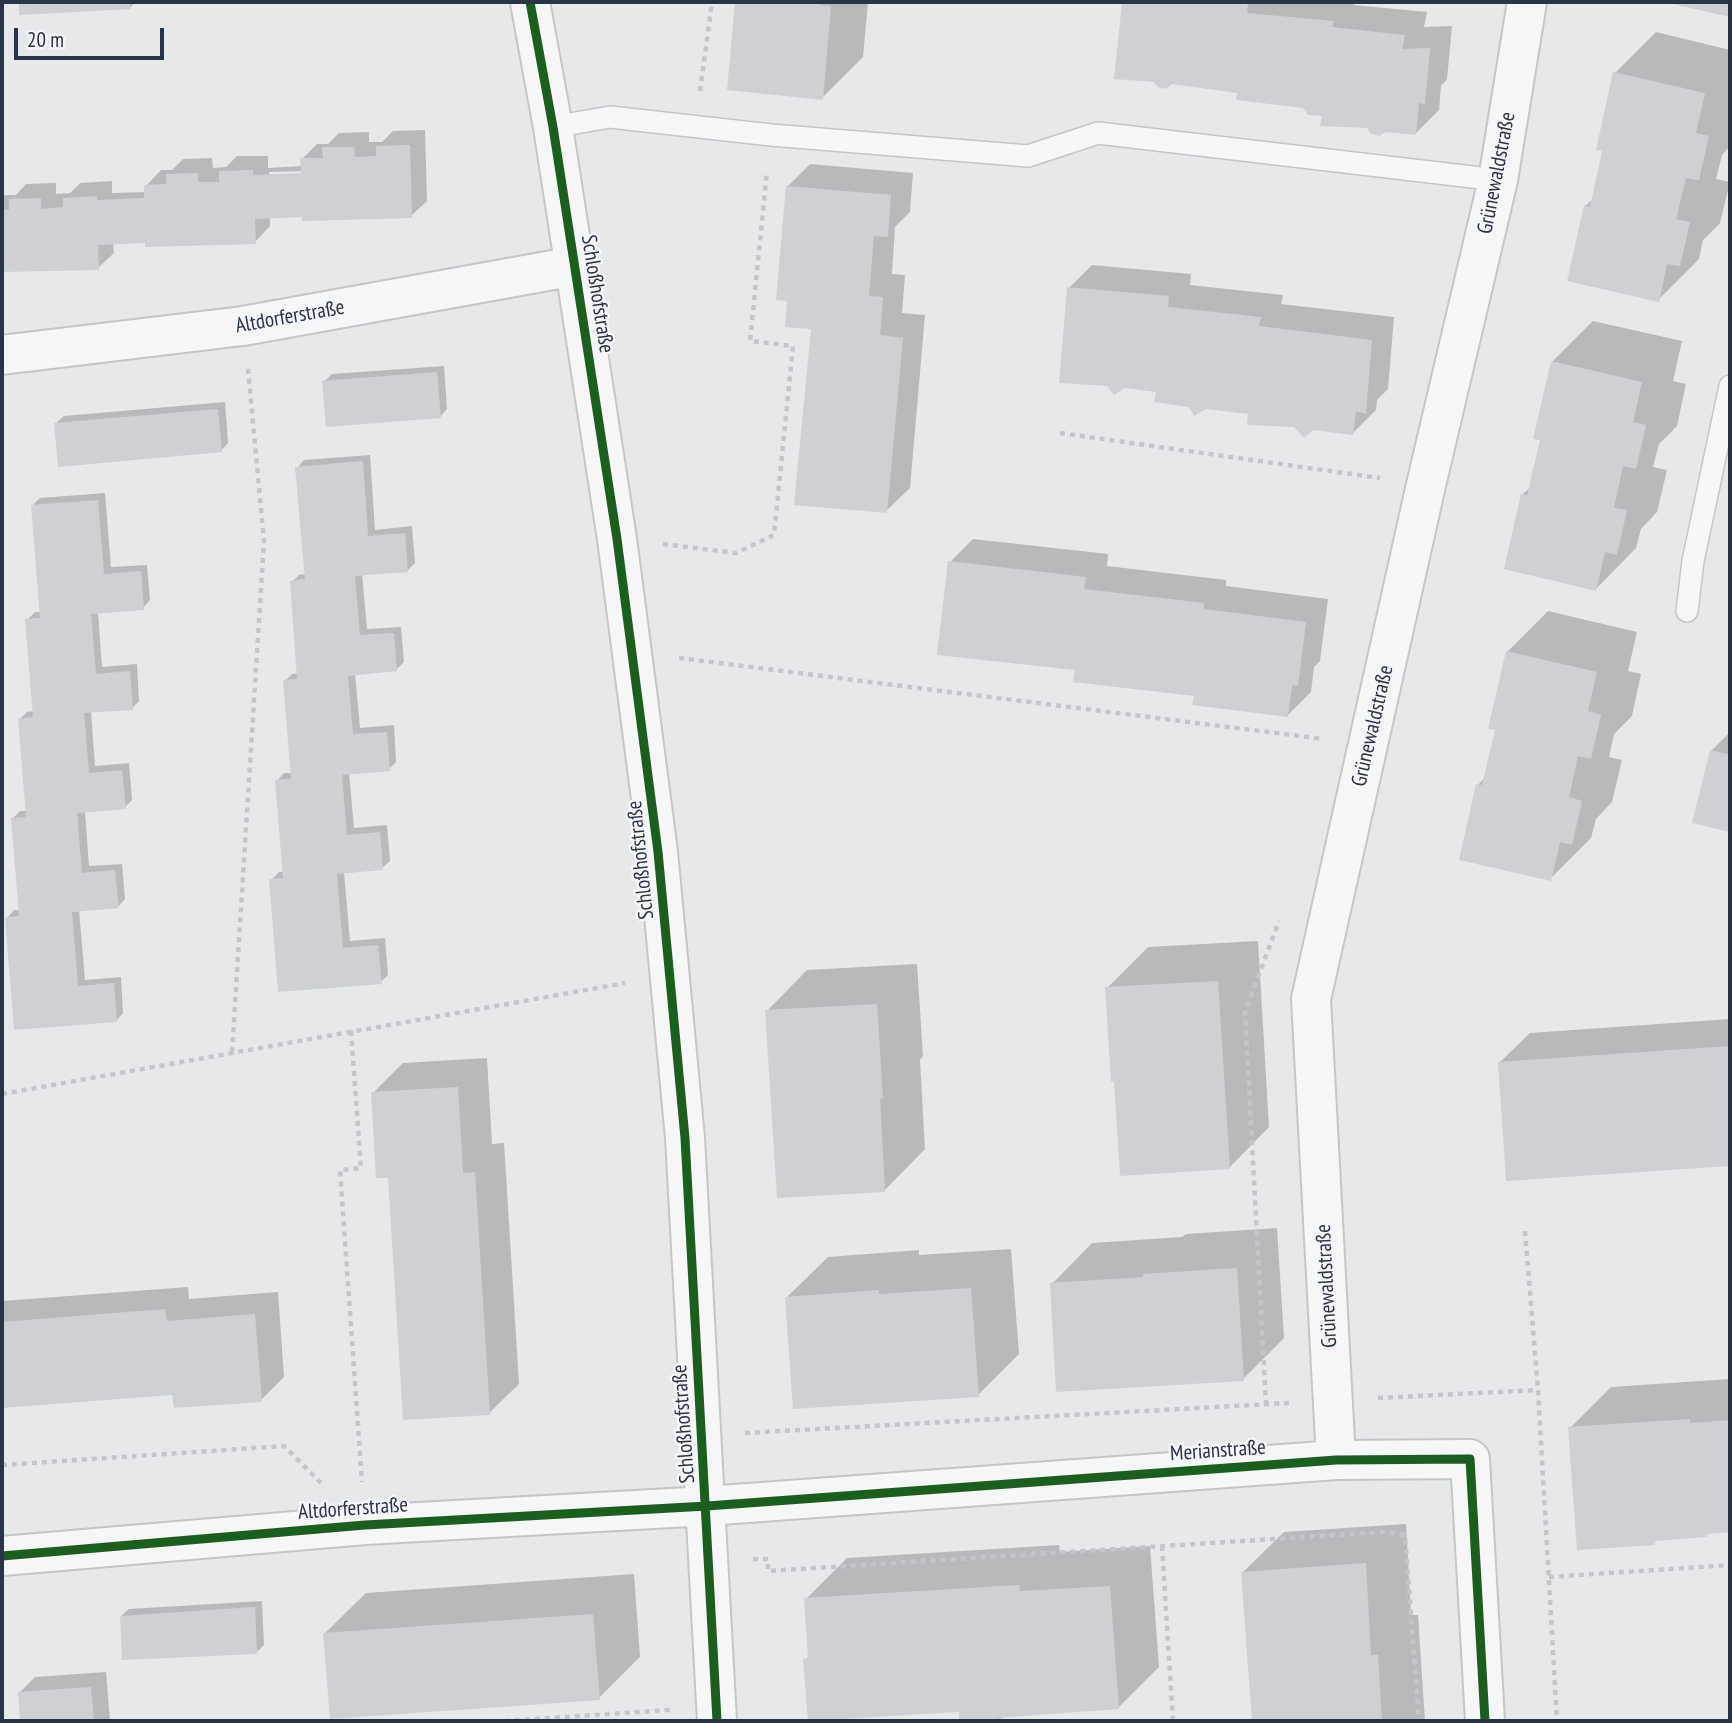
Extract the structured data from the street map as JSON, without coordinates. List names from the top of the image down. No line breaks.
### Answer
{"streets":{"street":["Grünewaldstraße","Schloßhofstraße","Altdorferstraße","Merianstraße"]},"crossings":[["Grünewaldstraße","Merianstraße"],["Schloßhofstraße","Altdorferstraße"],["Schloßhofstraße","Merianstraße"],["Altdorferstraße","Merianstraße"]],"scale_bar":"20 m"}
